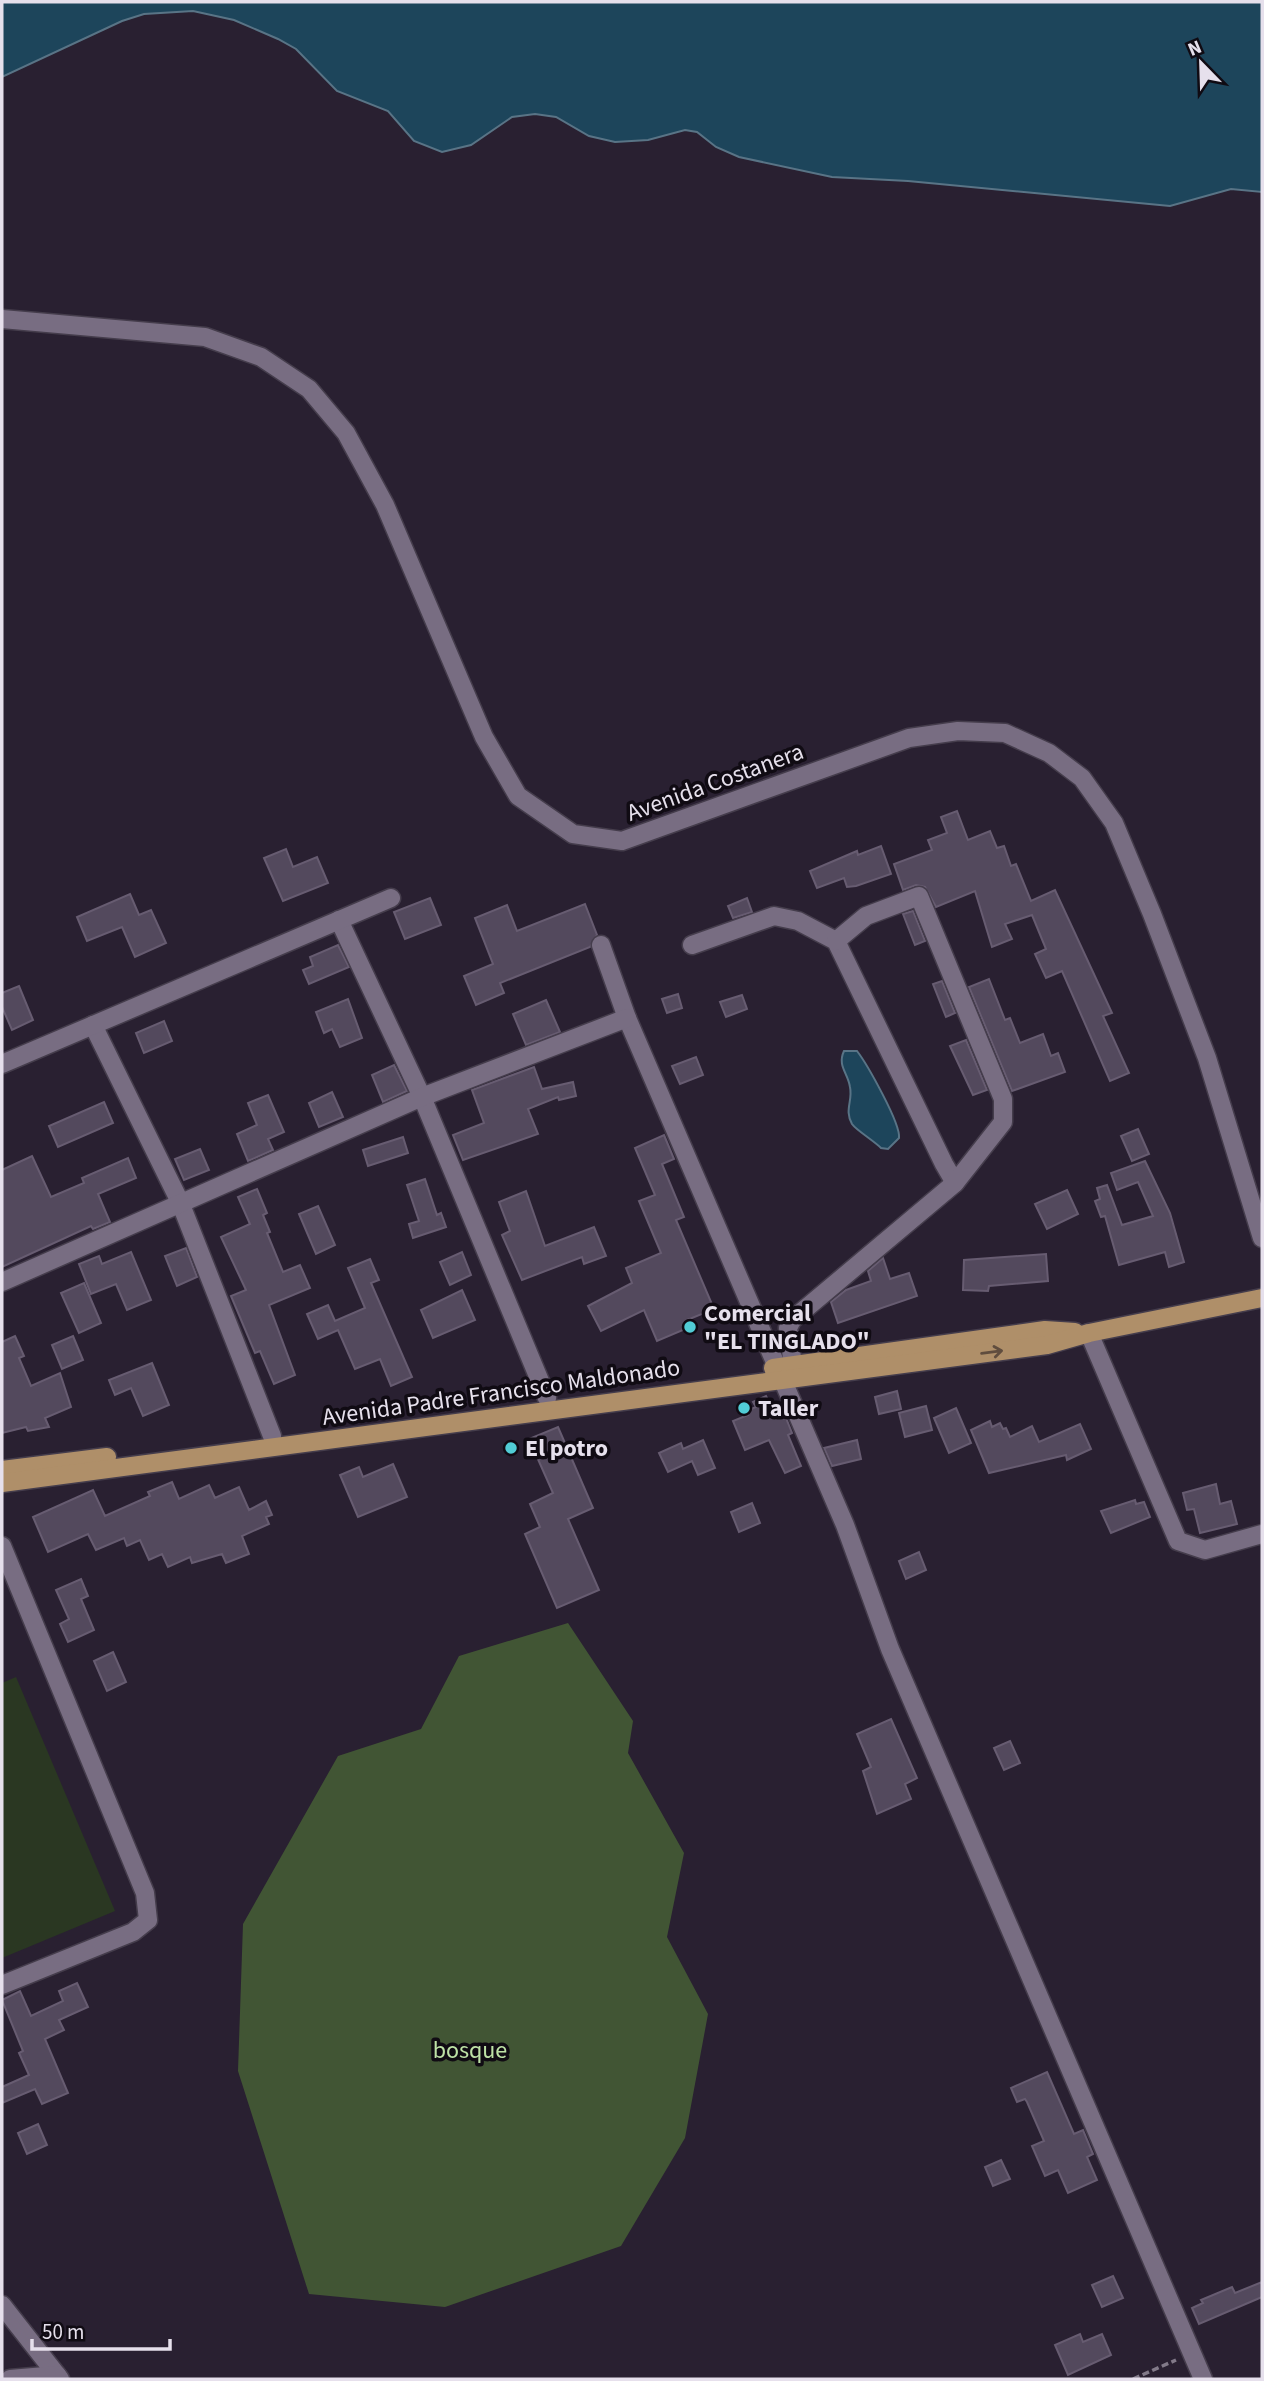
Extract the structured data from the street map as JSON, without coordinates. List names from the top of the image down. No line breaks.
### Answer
{"streets":{"main road":["Avenida Padre Francisco Maldonado"],"street":["Avenida Costanera"]},"parks":["bosque"],"places":["Comercial \"EL TINGLADO\"","Taller","El potro"],"scale_bar":"50 m","north":"top left"}
